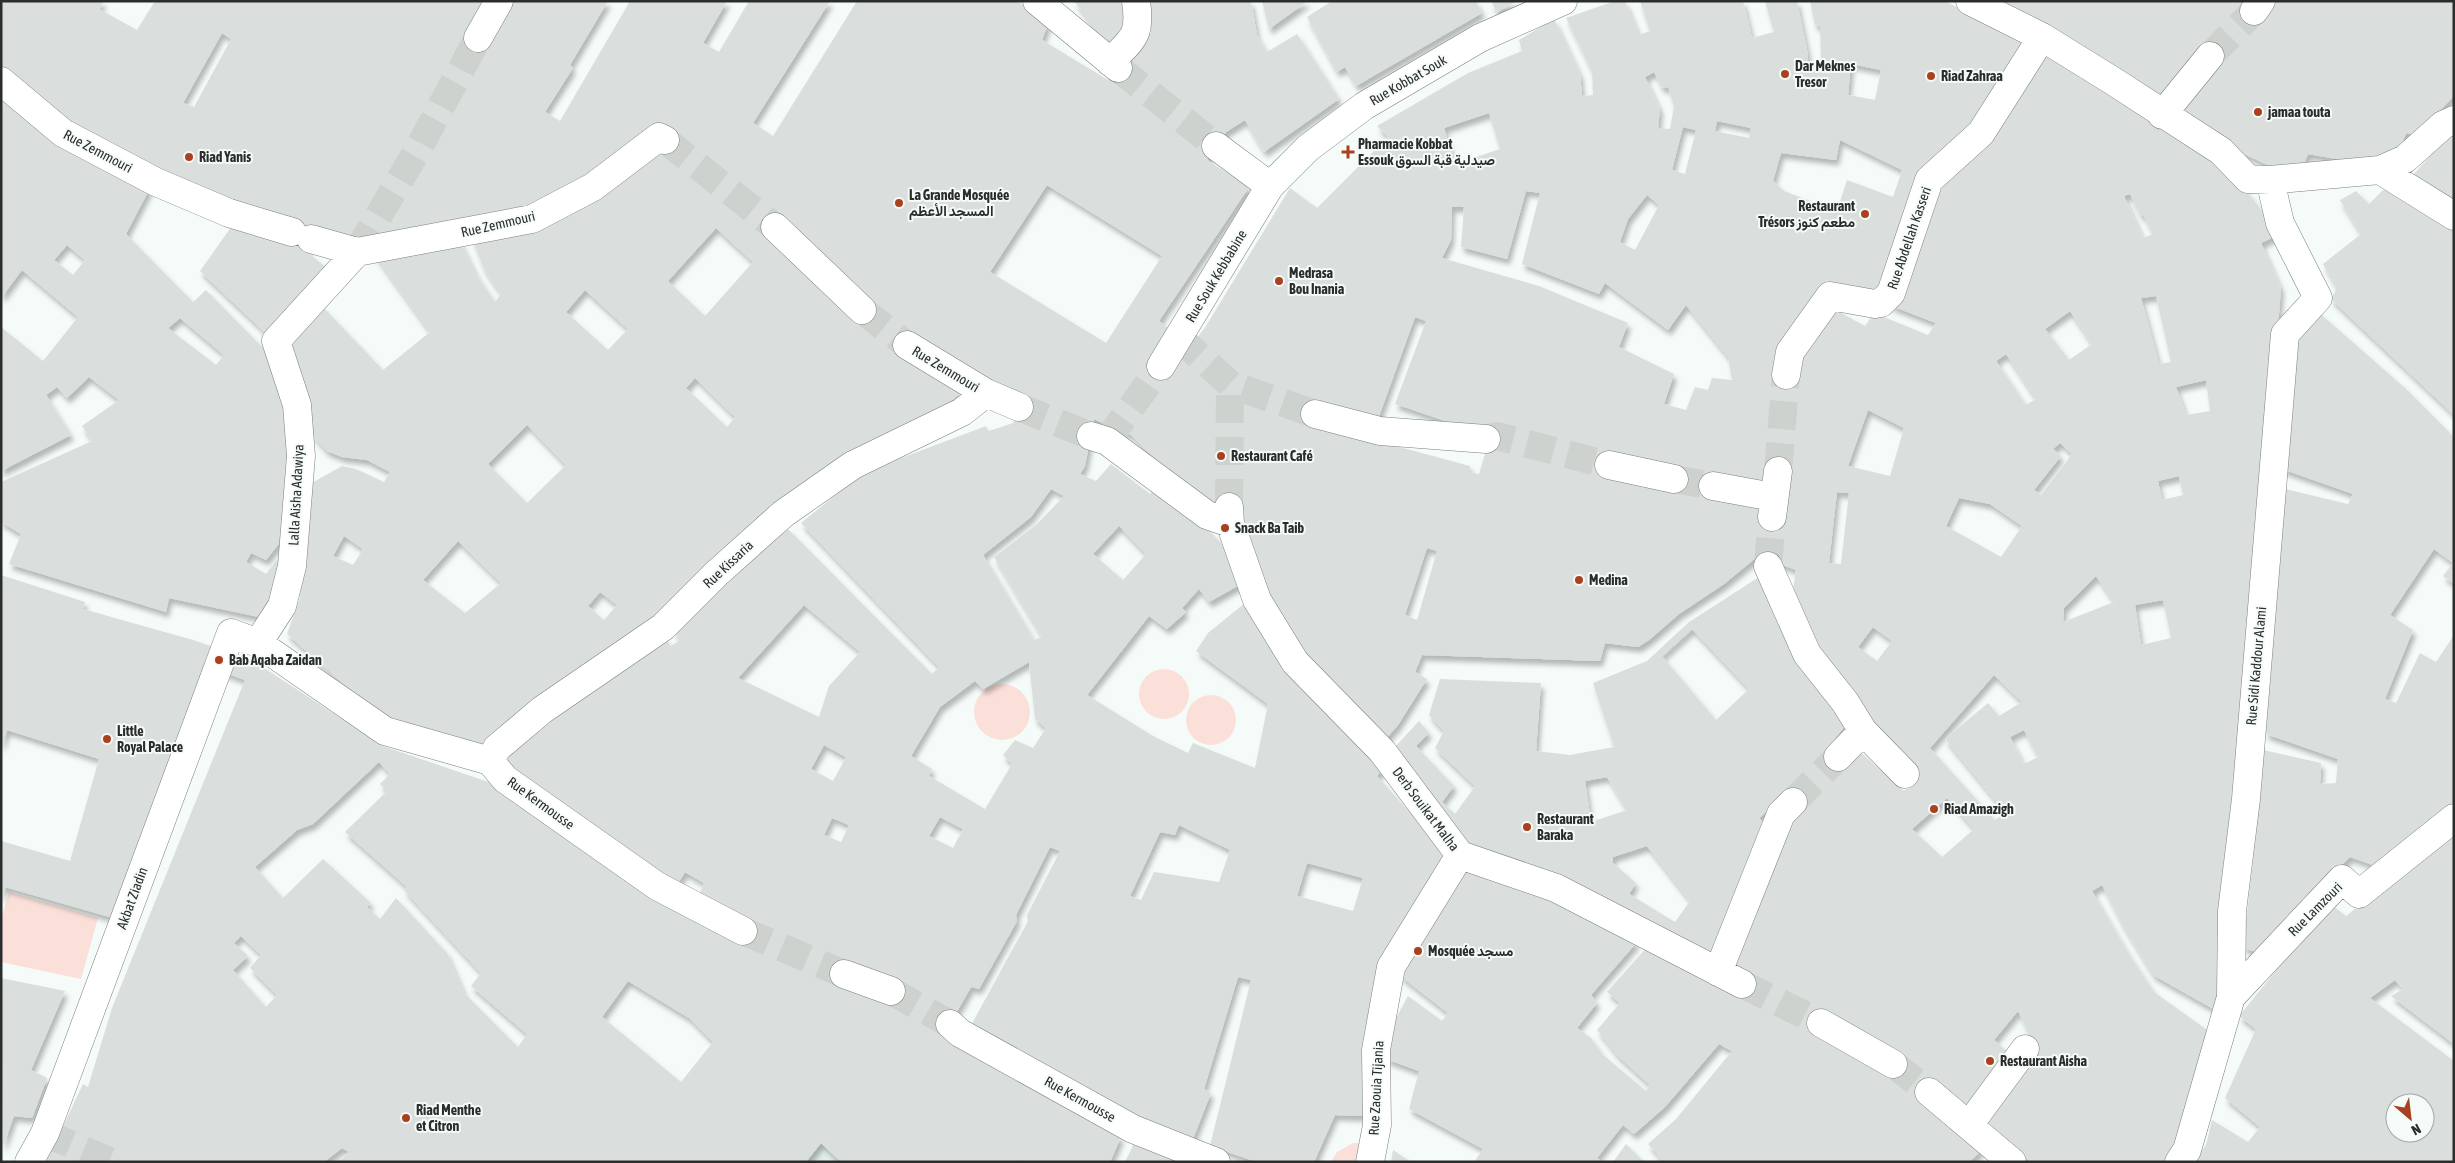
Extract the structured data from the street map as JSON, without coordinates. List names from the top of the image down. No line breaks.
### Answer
{"streets":{"street":["Rue Kobbat Souk","Rue Zemmouri","Rue Abdellah Kasseri","Rue Souk Kebbabine","Lalla Aisha Adawiya","Rue Kissaria","Rue Sidi Kaddour Alami","Rue Kermousse","Derb Souikat Malha","Akbat Ziadin","Rue Lamzouri","Rue Zaouia Tijania"]},"crossings":[["Rue Kobbat Souk","Rue Souk Kebbabine"],["Rue Zemmouri","Lalla Aisha Adawiya"],["Rue Zemmouri","Rue Kissaria"],["Lalla Aisha Adawiya","Akbat Ziadin"],["Rue Kissaria","Rue Kermousse"],["Rue Sidi Kaddour Alami","Rue Lamzouri"],["Derb Souikat Malha","Rue Zaouia Tijania"]],"places":{"other":["Dar Meknes Tresor","Riad Zahraa","jamaa touta","Riad Yanis","La Grande Mosquée المسجد الأعظم","Restaurant Trésors مطعم كنوز","Medrasa Bou Inania","Restaurant Café","Snack Ba Taib","Medina","Bab Aqaba Zaidan","Little Royal Palace","Riad Amazigh","Restaurant Baraka","Mosquée مسجد","Restaurant Aisha","Riad Menthe et Citron"],"health":["Pharmacie Kobbat Essouk صيدلية قبة السوق"]},"north":"bottom right"}
